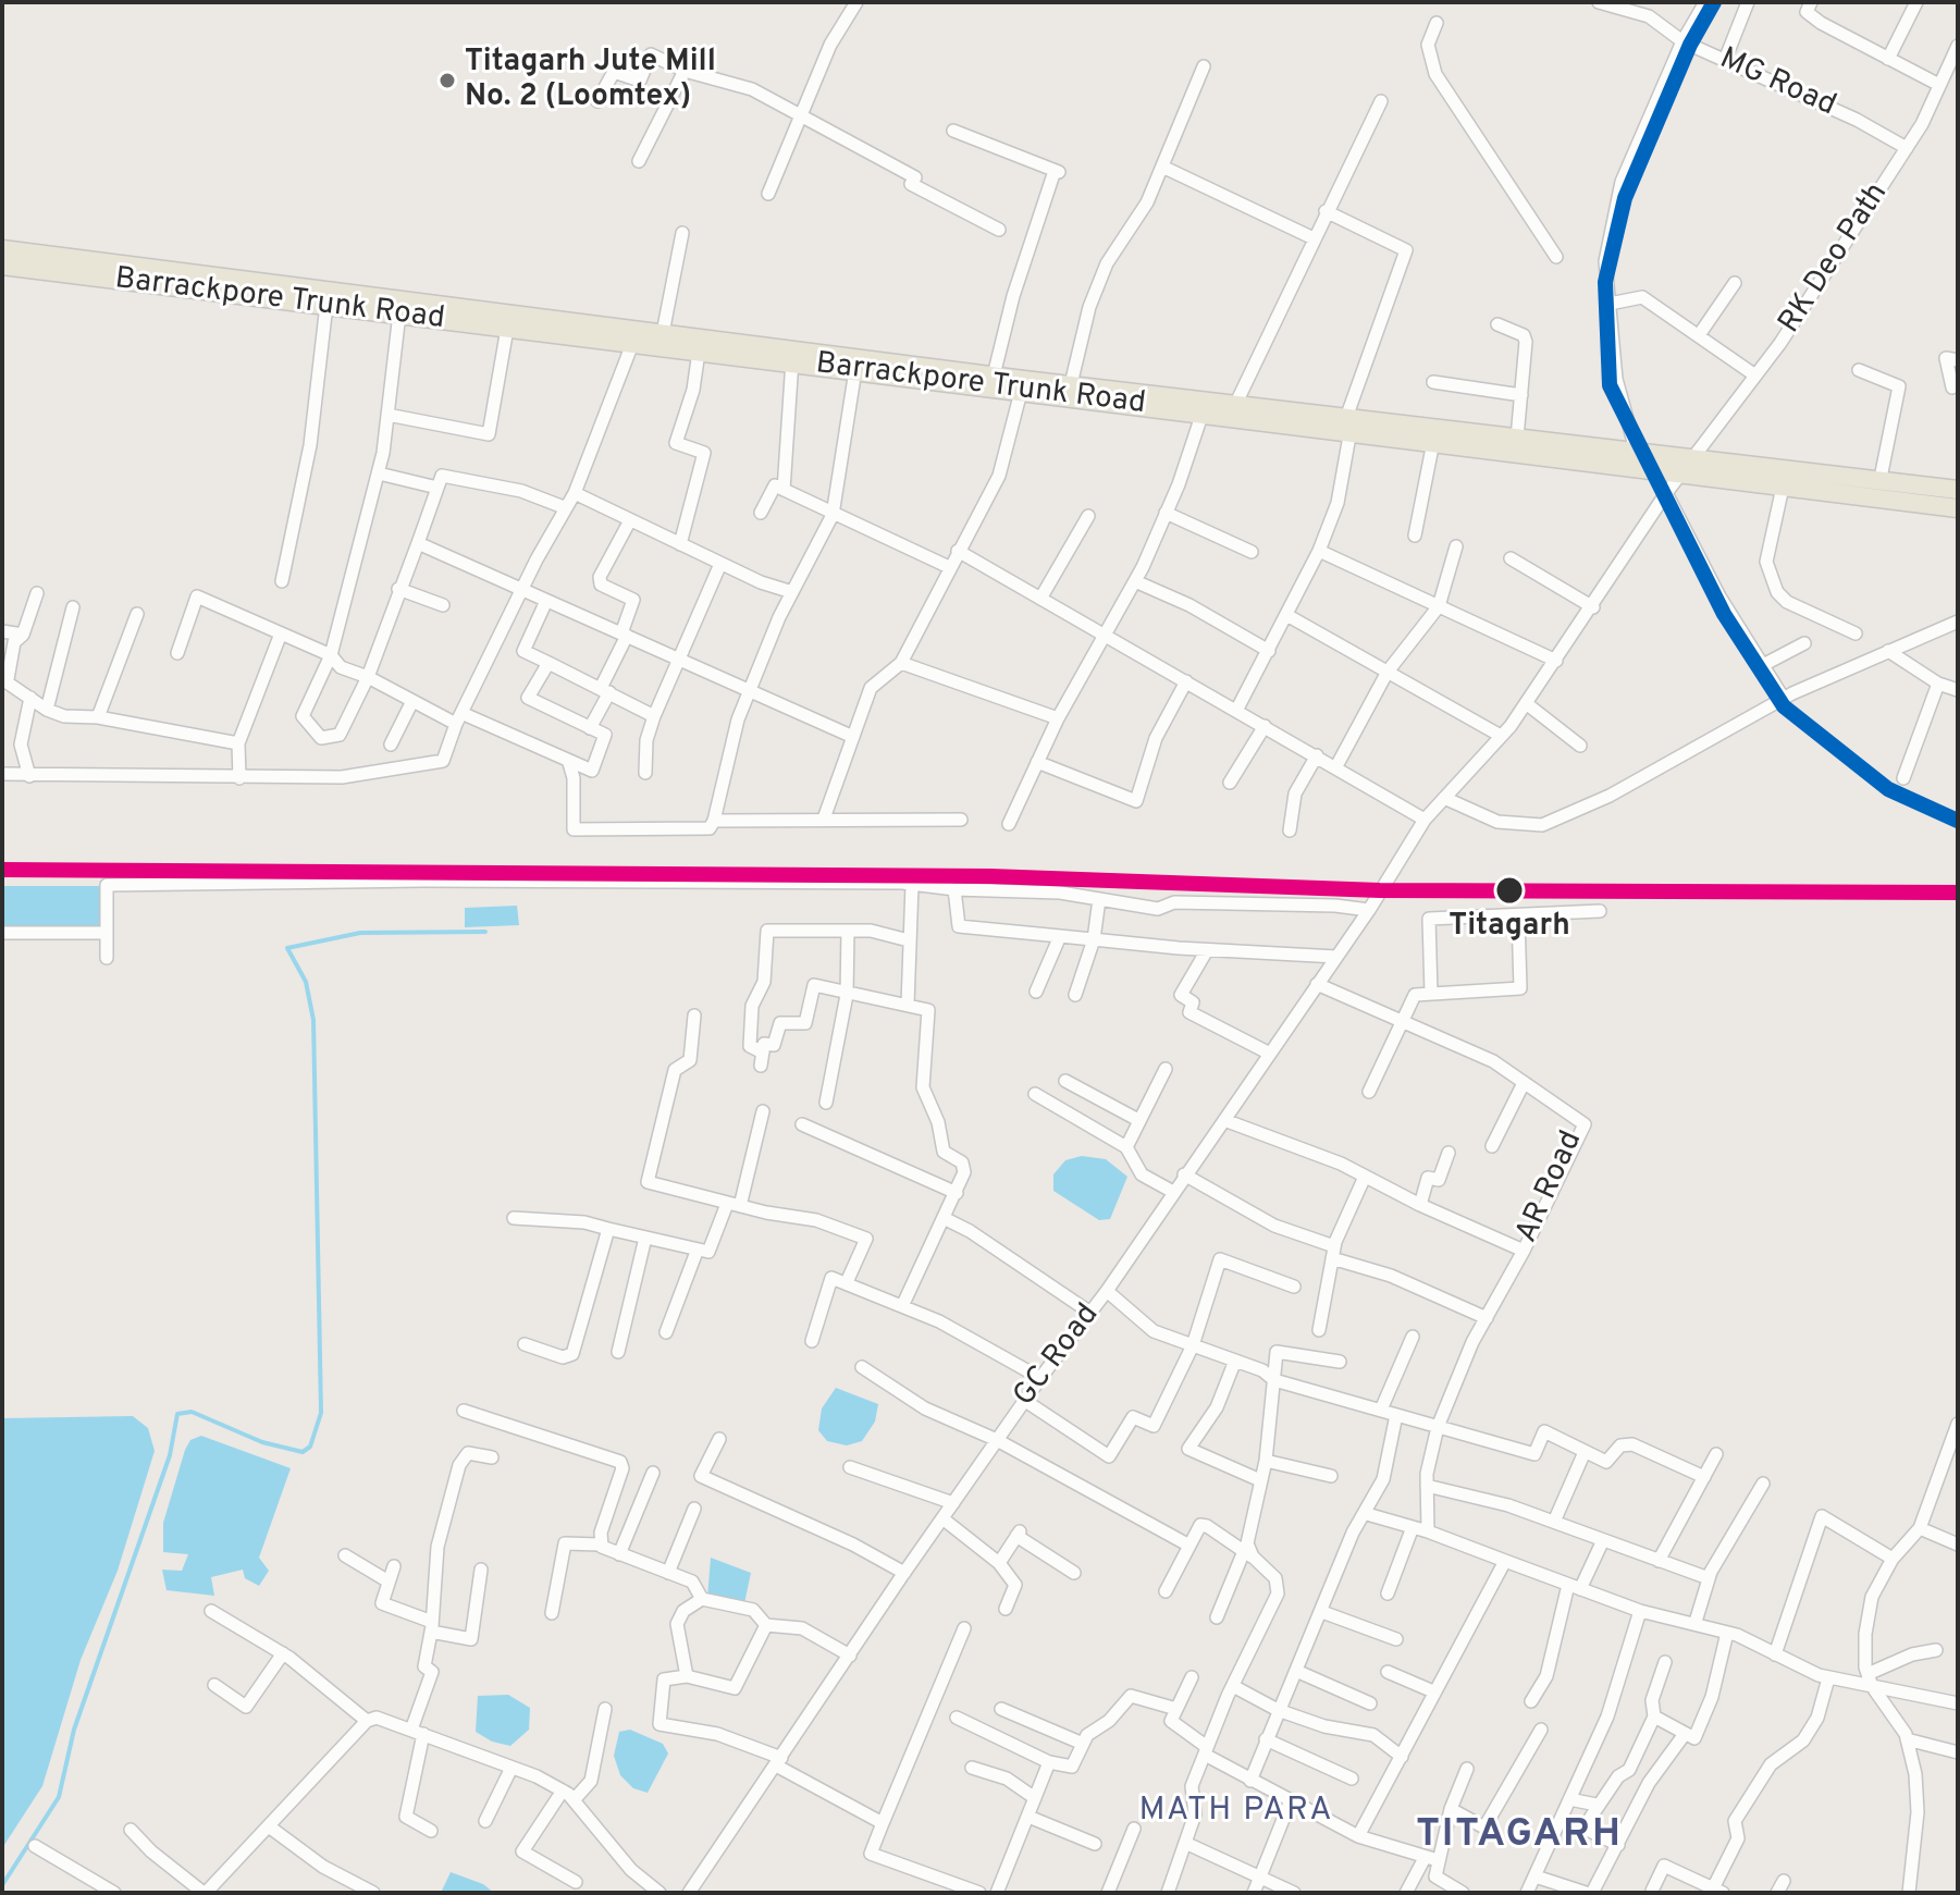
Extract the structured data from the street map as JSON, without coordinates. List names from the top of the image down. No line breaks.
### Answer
{"streets":{"main road":["Barrackpore Trunk Road"],"street":["MG Road","RK Deo Path","AR Road","GC Road"]},"crossings":[["MG Road","RK Deo Path"],["RK Deo Path","Barrackpore Trunk Road"],["RK Deo Path","GC Road"],["AR Road","GC Road"]],"districts":["MATH PARA","TITAGARH"],"places":["Titagarh Jute Mill No. 2 (Loomtex)","Titagarh"]}
